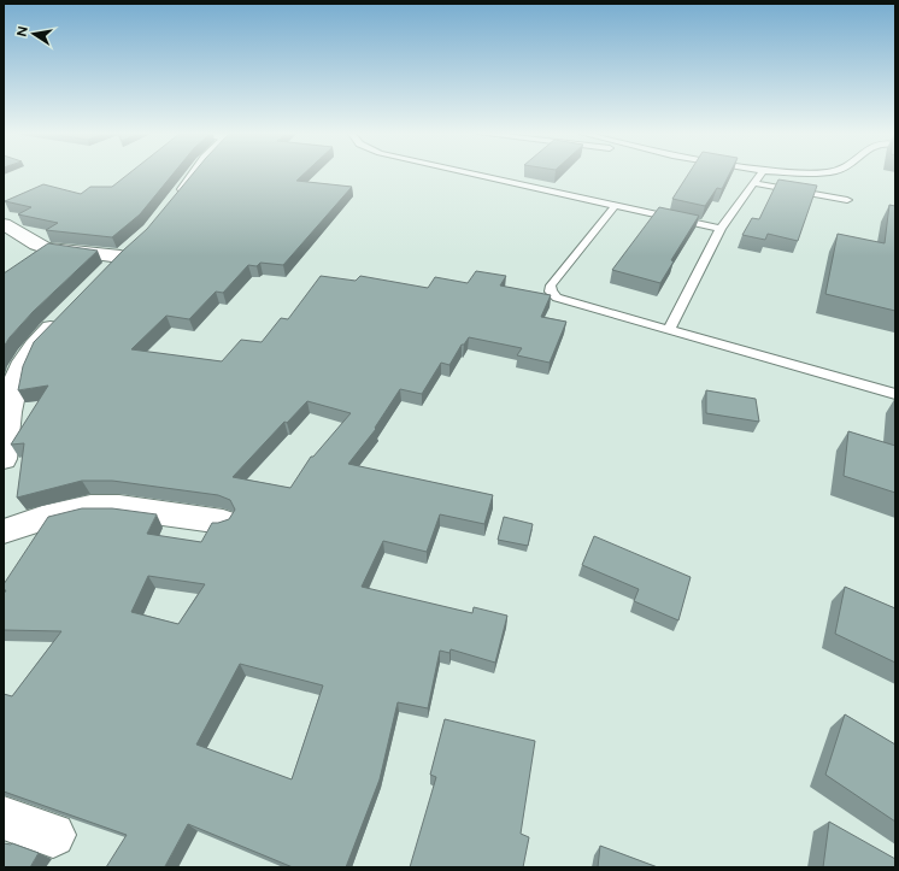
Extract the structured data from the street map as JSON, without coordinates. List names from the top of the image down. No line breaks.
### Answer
{"north":"left"}
